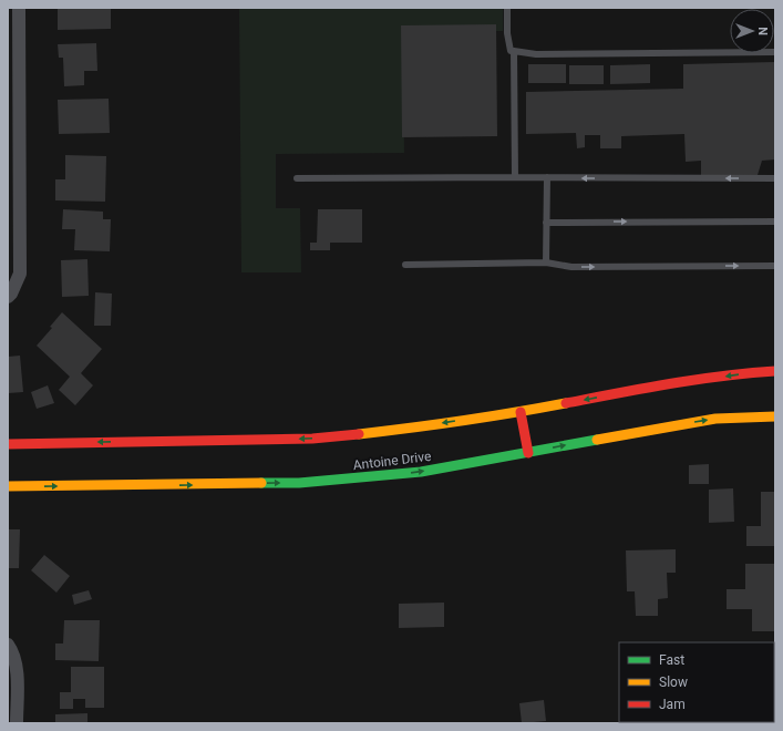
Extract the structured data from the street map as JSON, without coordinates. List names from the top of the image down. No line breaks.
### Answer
{"streets":{"main road":["Antoine Drive"]},"legend":["Fast","Slow","Jam"],"north":"right"}
